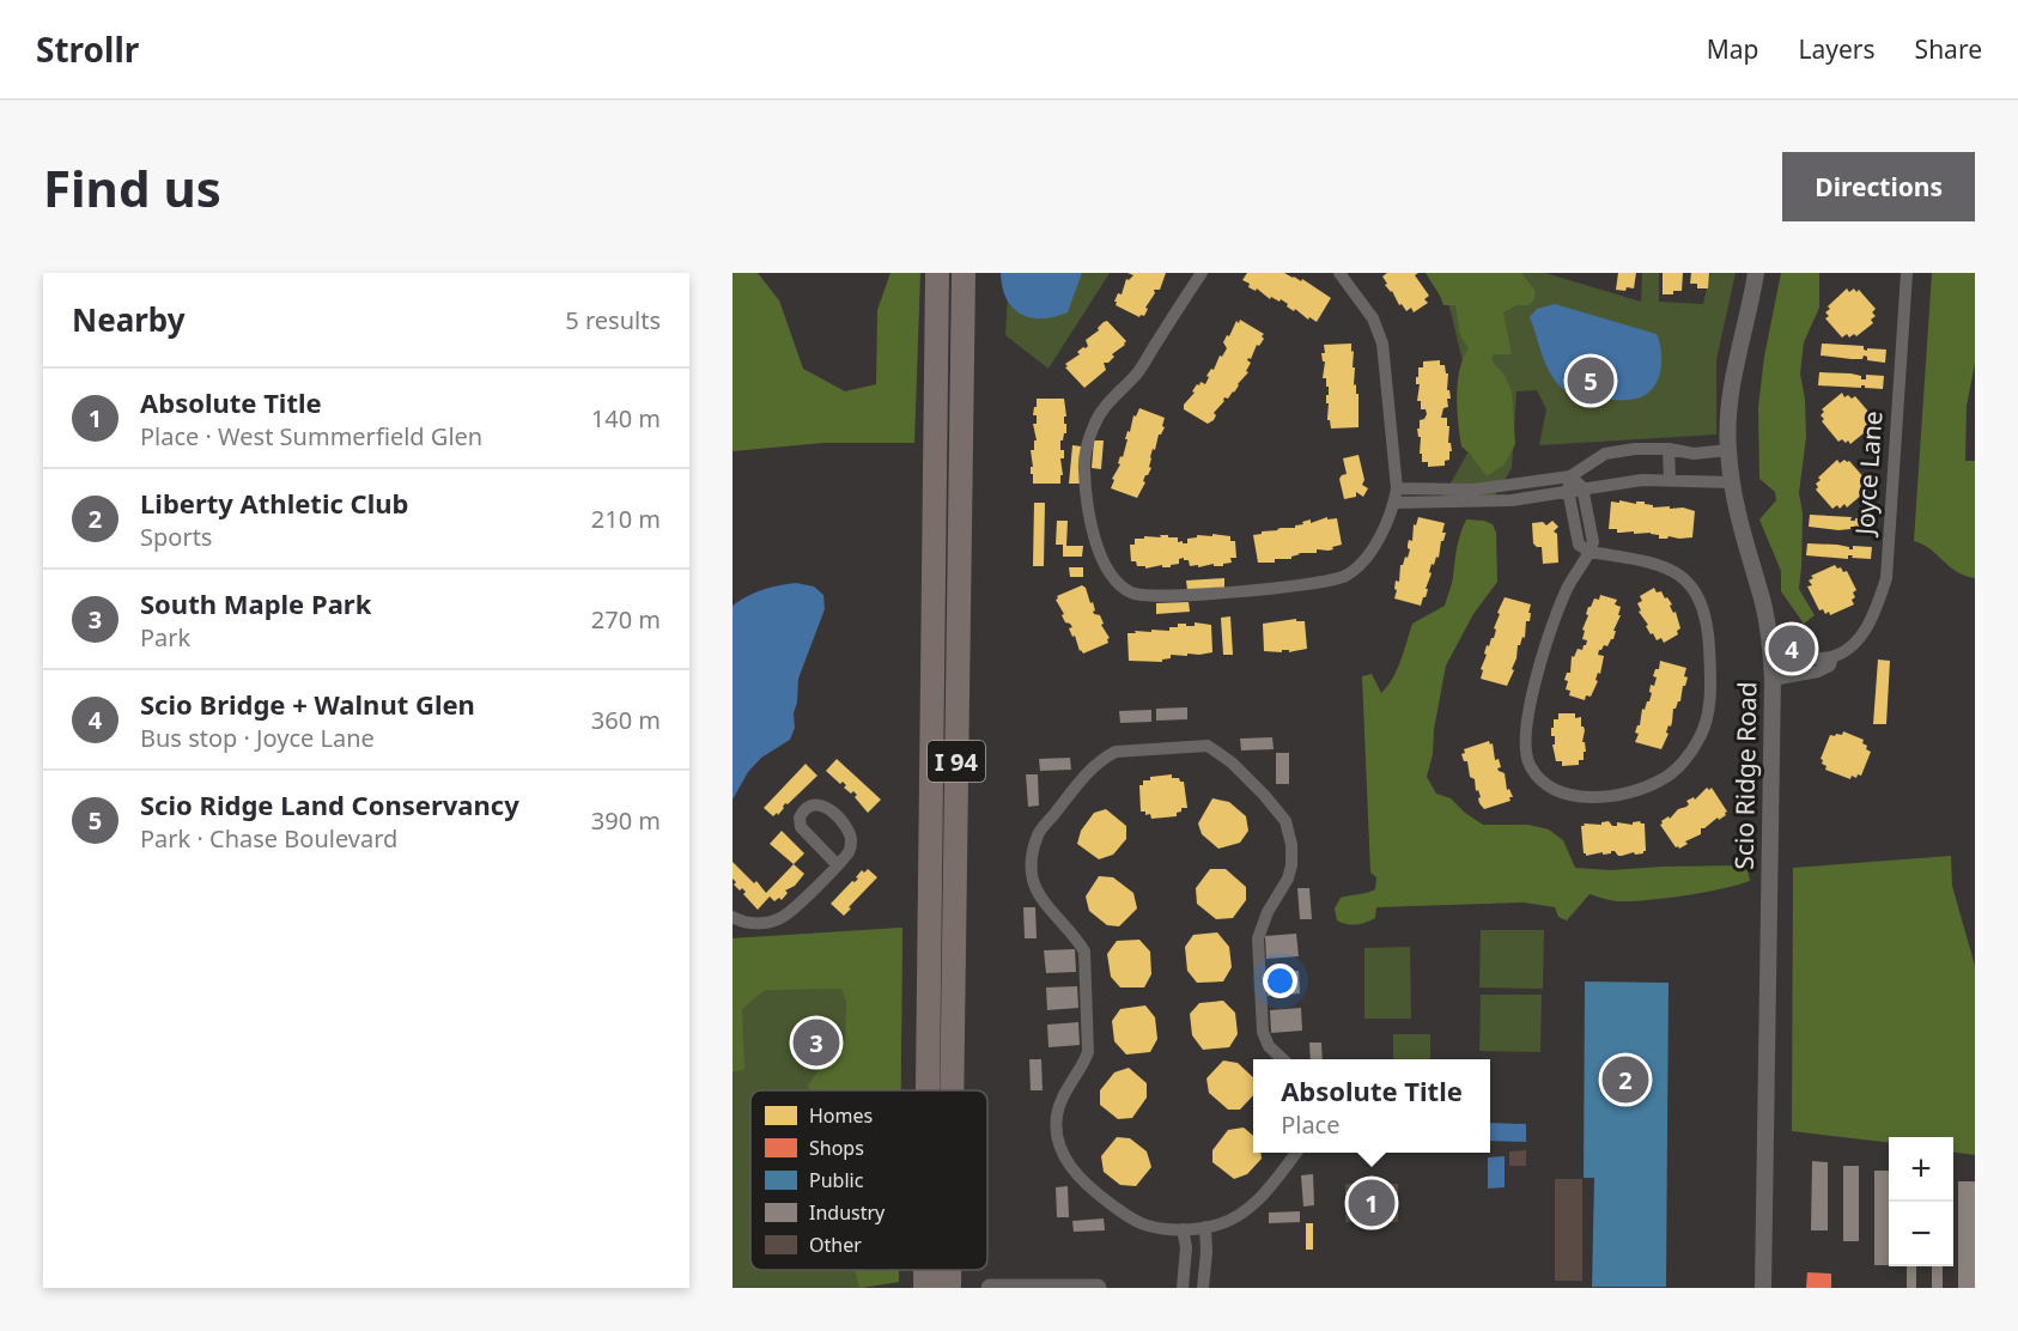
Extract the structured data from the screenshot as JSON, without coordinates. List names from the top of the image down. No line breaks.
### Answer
{"streets":{"highway":["I 94"],"street":["Joyce Lane","Scio Ridge Road"]},"crossings":[["Joyce Lane","Scio Ridge Road"]],"legend":["Homes","Shops","Public","Industry","Other"],"page":{"header":"Strollr","nav":["Map","Layers","Share"],"buttons":"Directions","title":"Find us","heading":["Nearby","5 results"],"pins":["5","4","3","2","1"],"list":[{"mark":"1","name":"Absolute Title","note":"Place · West Summerfield Glen","value":"140 m"},{"mark":"2","name":"Liberty Athletic Club","note":"Sports","value":"210 m"},{"mark":"3","name":"South Maple Park","note":"Park","value":"270 m"},{"mark":"4","name":"Scio Bridge + Walnut Glen","note":"Bus stop · Joyce Lane","value":"360 m"},{"mark":"5","name":"Scio Ridge Land Conservancy","note":"Park · Chase Boulevard","value":"390 m"}],"popup":["Absolute Title","Place"],"map_buttons":["+","−"]}}
